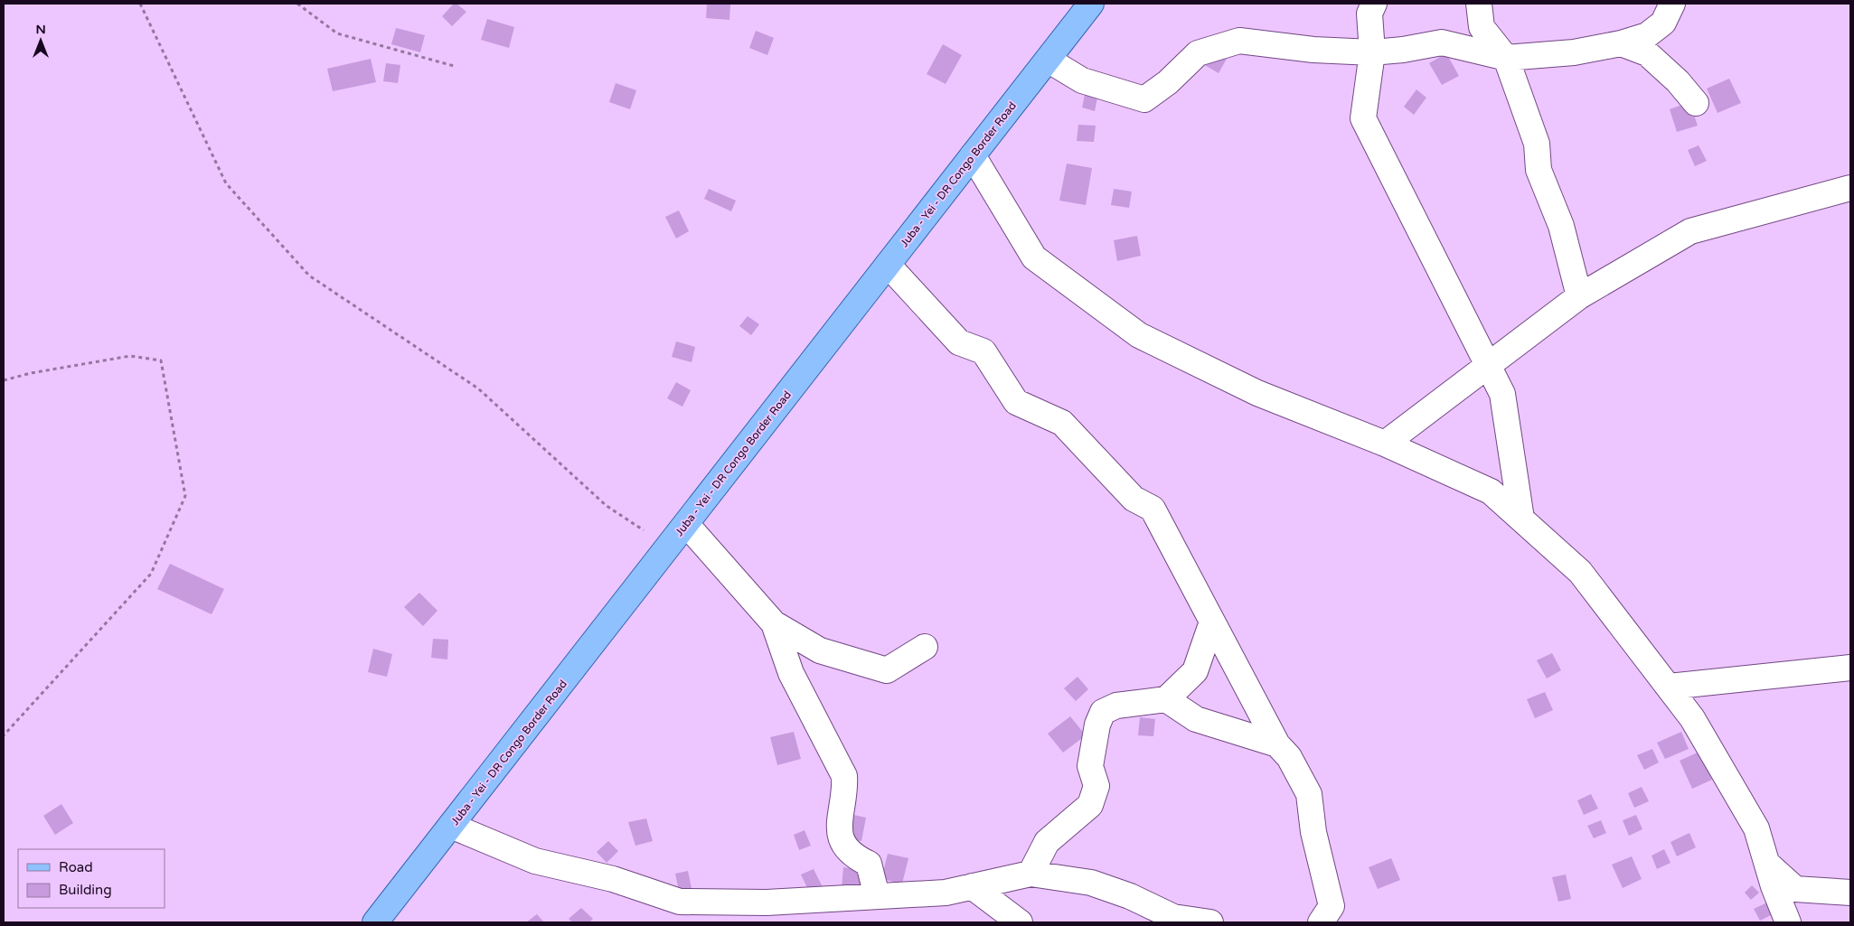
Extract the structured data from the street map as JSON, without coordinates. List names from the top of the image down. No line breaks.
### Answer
{"streets":{"main road":["Juba - Yei - DR Congo Border Road"]},"legend":["Road","Building"],"north":"top"}
